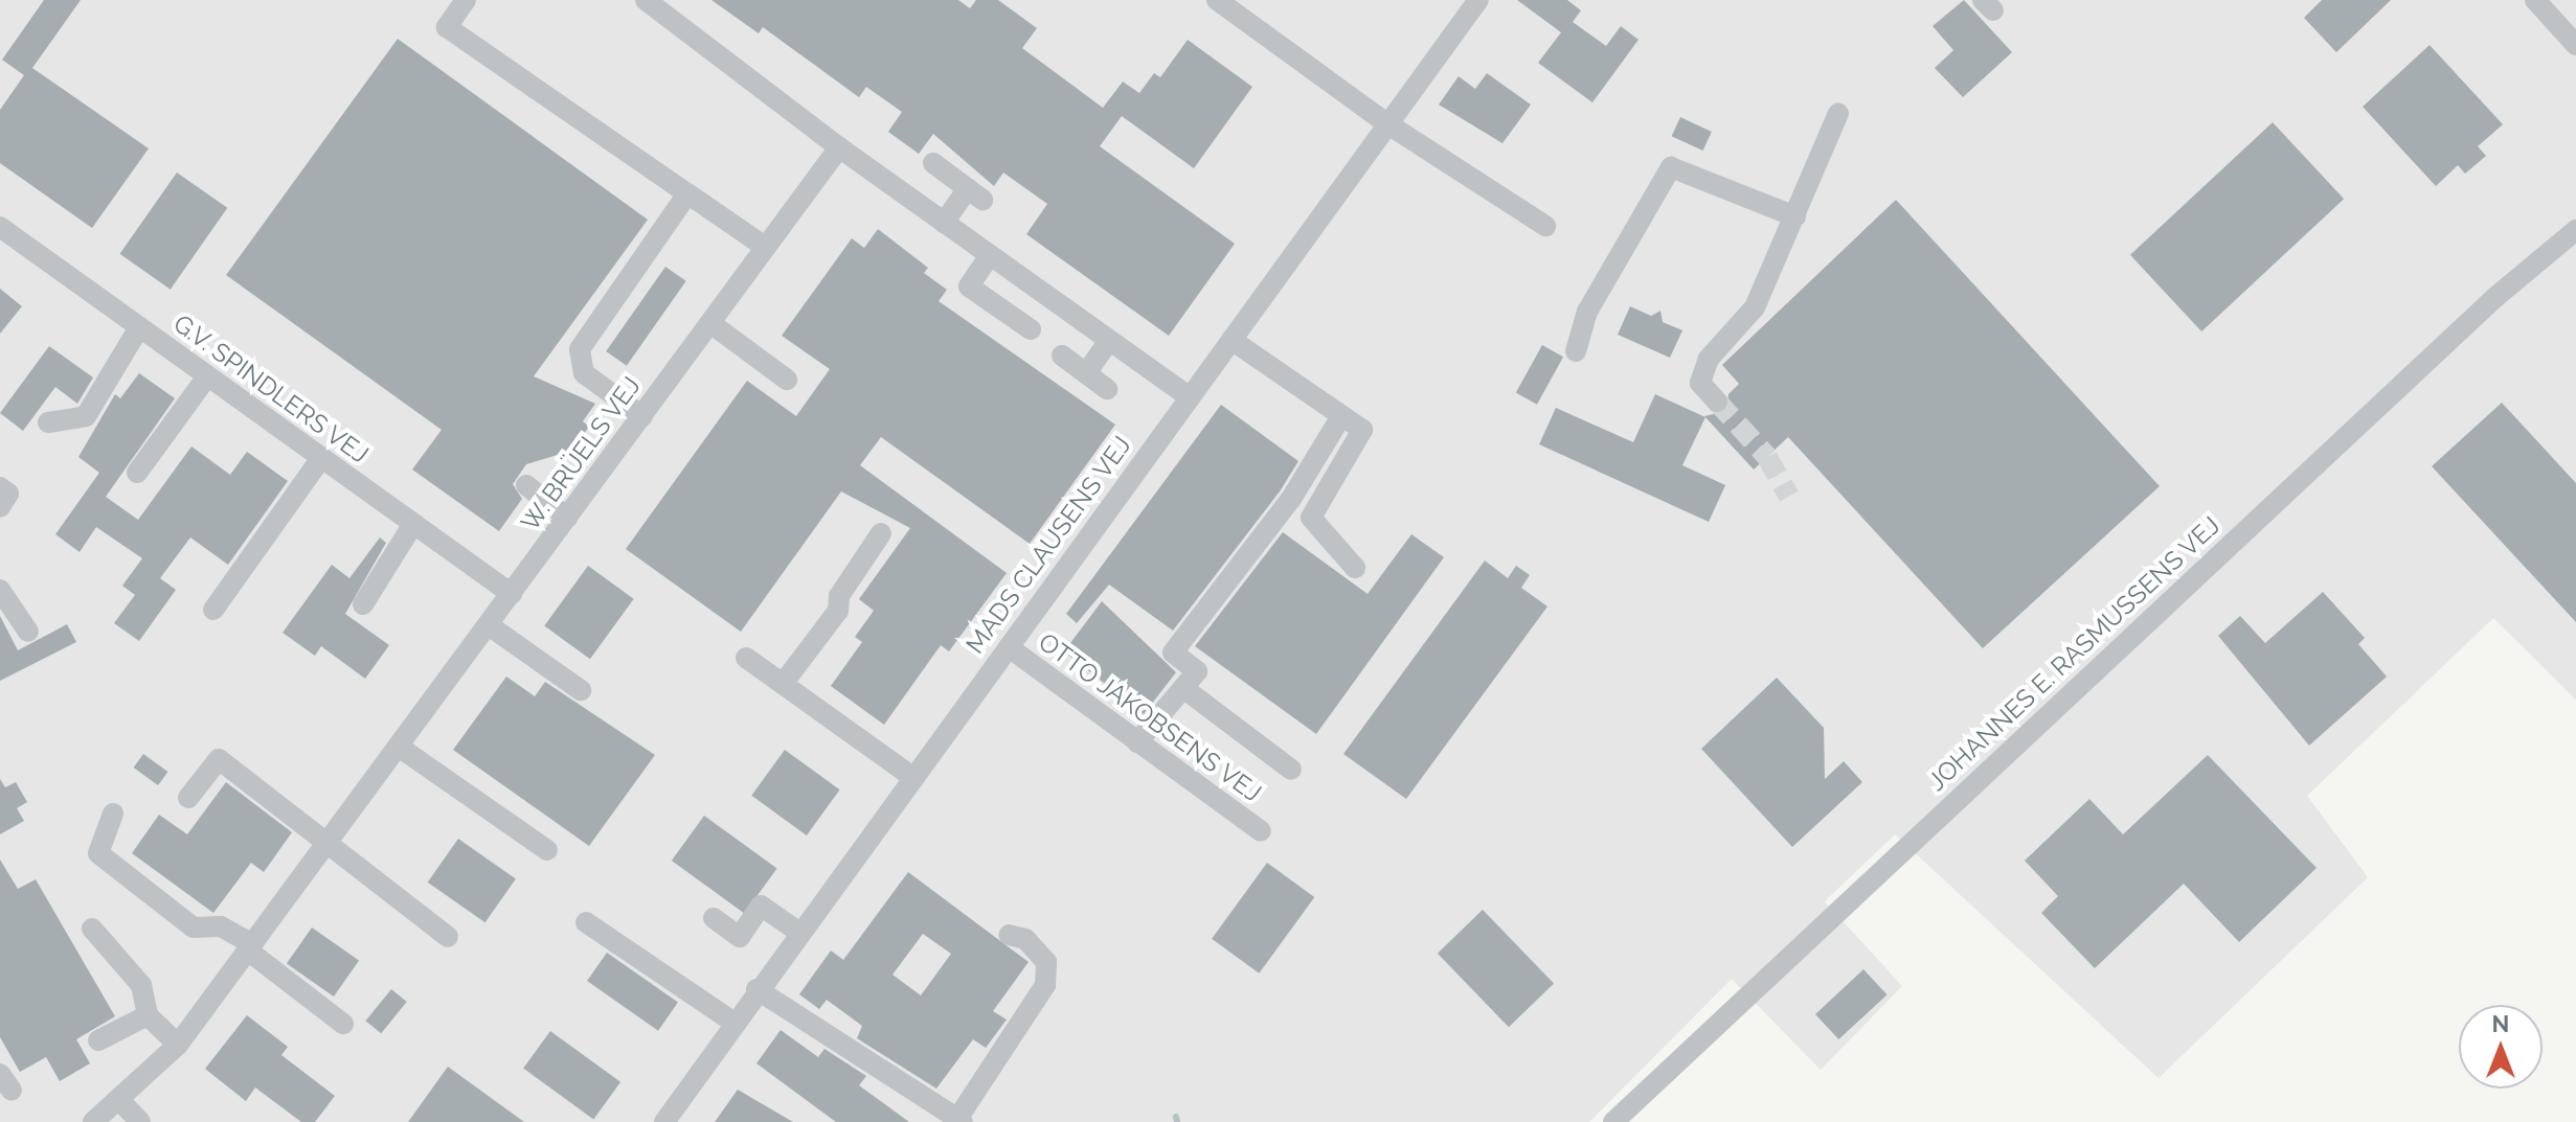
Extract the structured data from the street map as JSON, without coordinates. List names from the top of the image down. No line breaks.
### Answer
{"streets":{"street":["G.V. SPINDLERS VEJ","W. BRÜELS VEJ","MADS CLAUSENS VEJ","JOHANNES E. RASMUSSENS VEJ","OTTO JAKOBSENS VEJ"]},"crossings":[["G.V. SPINDLERS VEJ","W. BRÜELS VEJ"],["MADS CLAUSENS VEJ","OTTO JAKOBSENS VEJ"]],"north":"top"}
